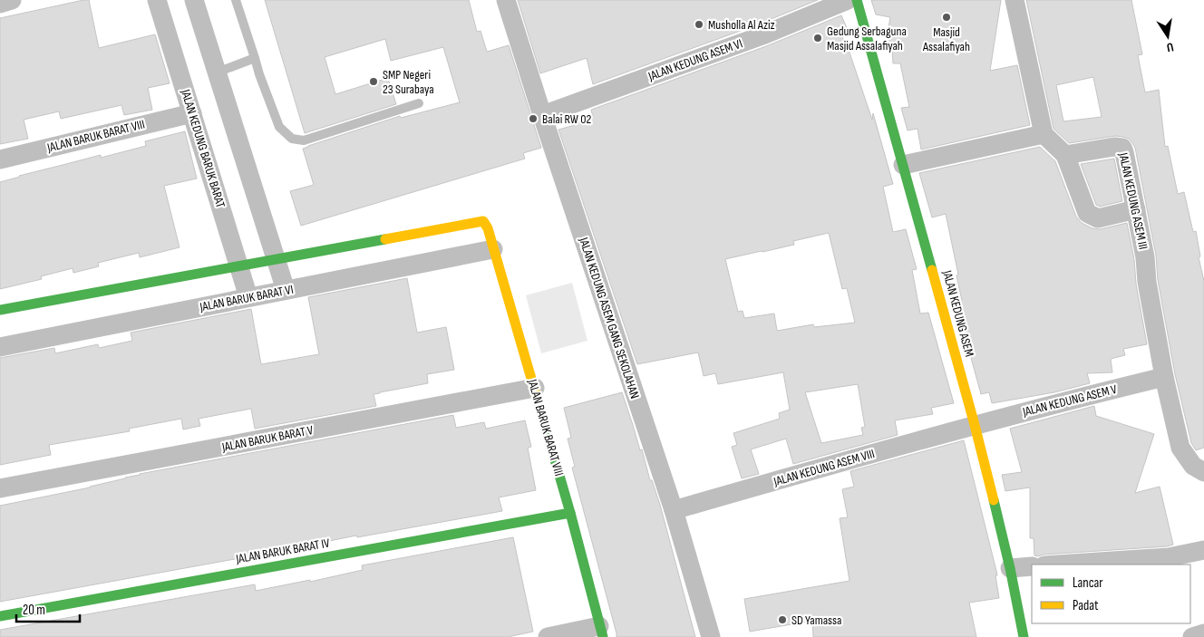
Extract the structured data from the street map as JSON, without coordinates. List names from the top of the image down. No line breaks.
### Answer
{"streets":{"street":["JALAN KEDUNG ASEM VI","JALAN BARUK BARAT VIII","JALAN KEDUNG BARUK BARAT","JALAN KEDUNG ASEM III","JALAN BARUK BARAT VI","JALAN KEDUNG ASEM","JALAN KEDUNG ASEM GANG SEKOLAHAN","JALAN KEDUNG ASEM V","JALAN BARUK BARAT V","JALAN KEDUNG ASEM VIII","JALAN BARUK BARAT IV"]},"crossings":[["JALAN KEDUNG ASEM VI","JALAN KEDUNG ASEM GANG SEKOLAHAN"],["JALAN BARUK BARAT VIII","JALAN KEDUNG BARUK BARAT"],["JALAN BARUK BARAT VIII","JALAN BARUK BARAT VI"],["JALAN BARUK BARAT VIII","JALAN BARUK BARAT V"],["JALAN BARUK BARAT VIII","JALAN BARUK BARAT IV"],["JALAN KEDUNG BARUK BARAT","JALAN BARUK BARAT VI"],["JALAN KEDUNG ASEM III","JALAN KEDUNG ASEM V"],["JALAN KEDUNG ASEM","JALAN KEDUNG ASEM V"],["JALAN KEDUNG ASEM","JALAN KEDUNG ASEM VIII"],["JALAN KEDUNG ASEM GANG SEKOLAHAN","JALAN KEDUNG ASEM VIII"],["JALAN KEDUNG ASEM V","JALAN KEDUNG ASEM VIII"]],"places":["Masjid Assalafiyah","Musholla Al Aziz","Gedung Serbaguna Masjid Assalafiyah","SMP Negeri 23 Surabaya","Balai RW 02","SD Yamassa"],"legend":["Lancar","Padat"],"scale_bar":"20 m","north":"bottom"}
